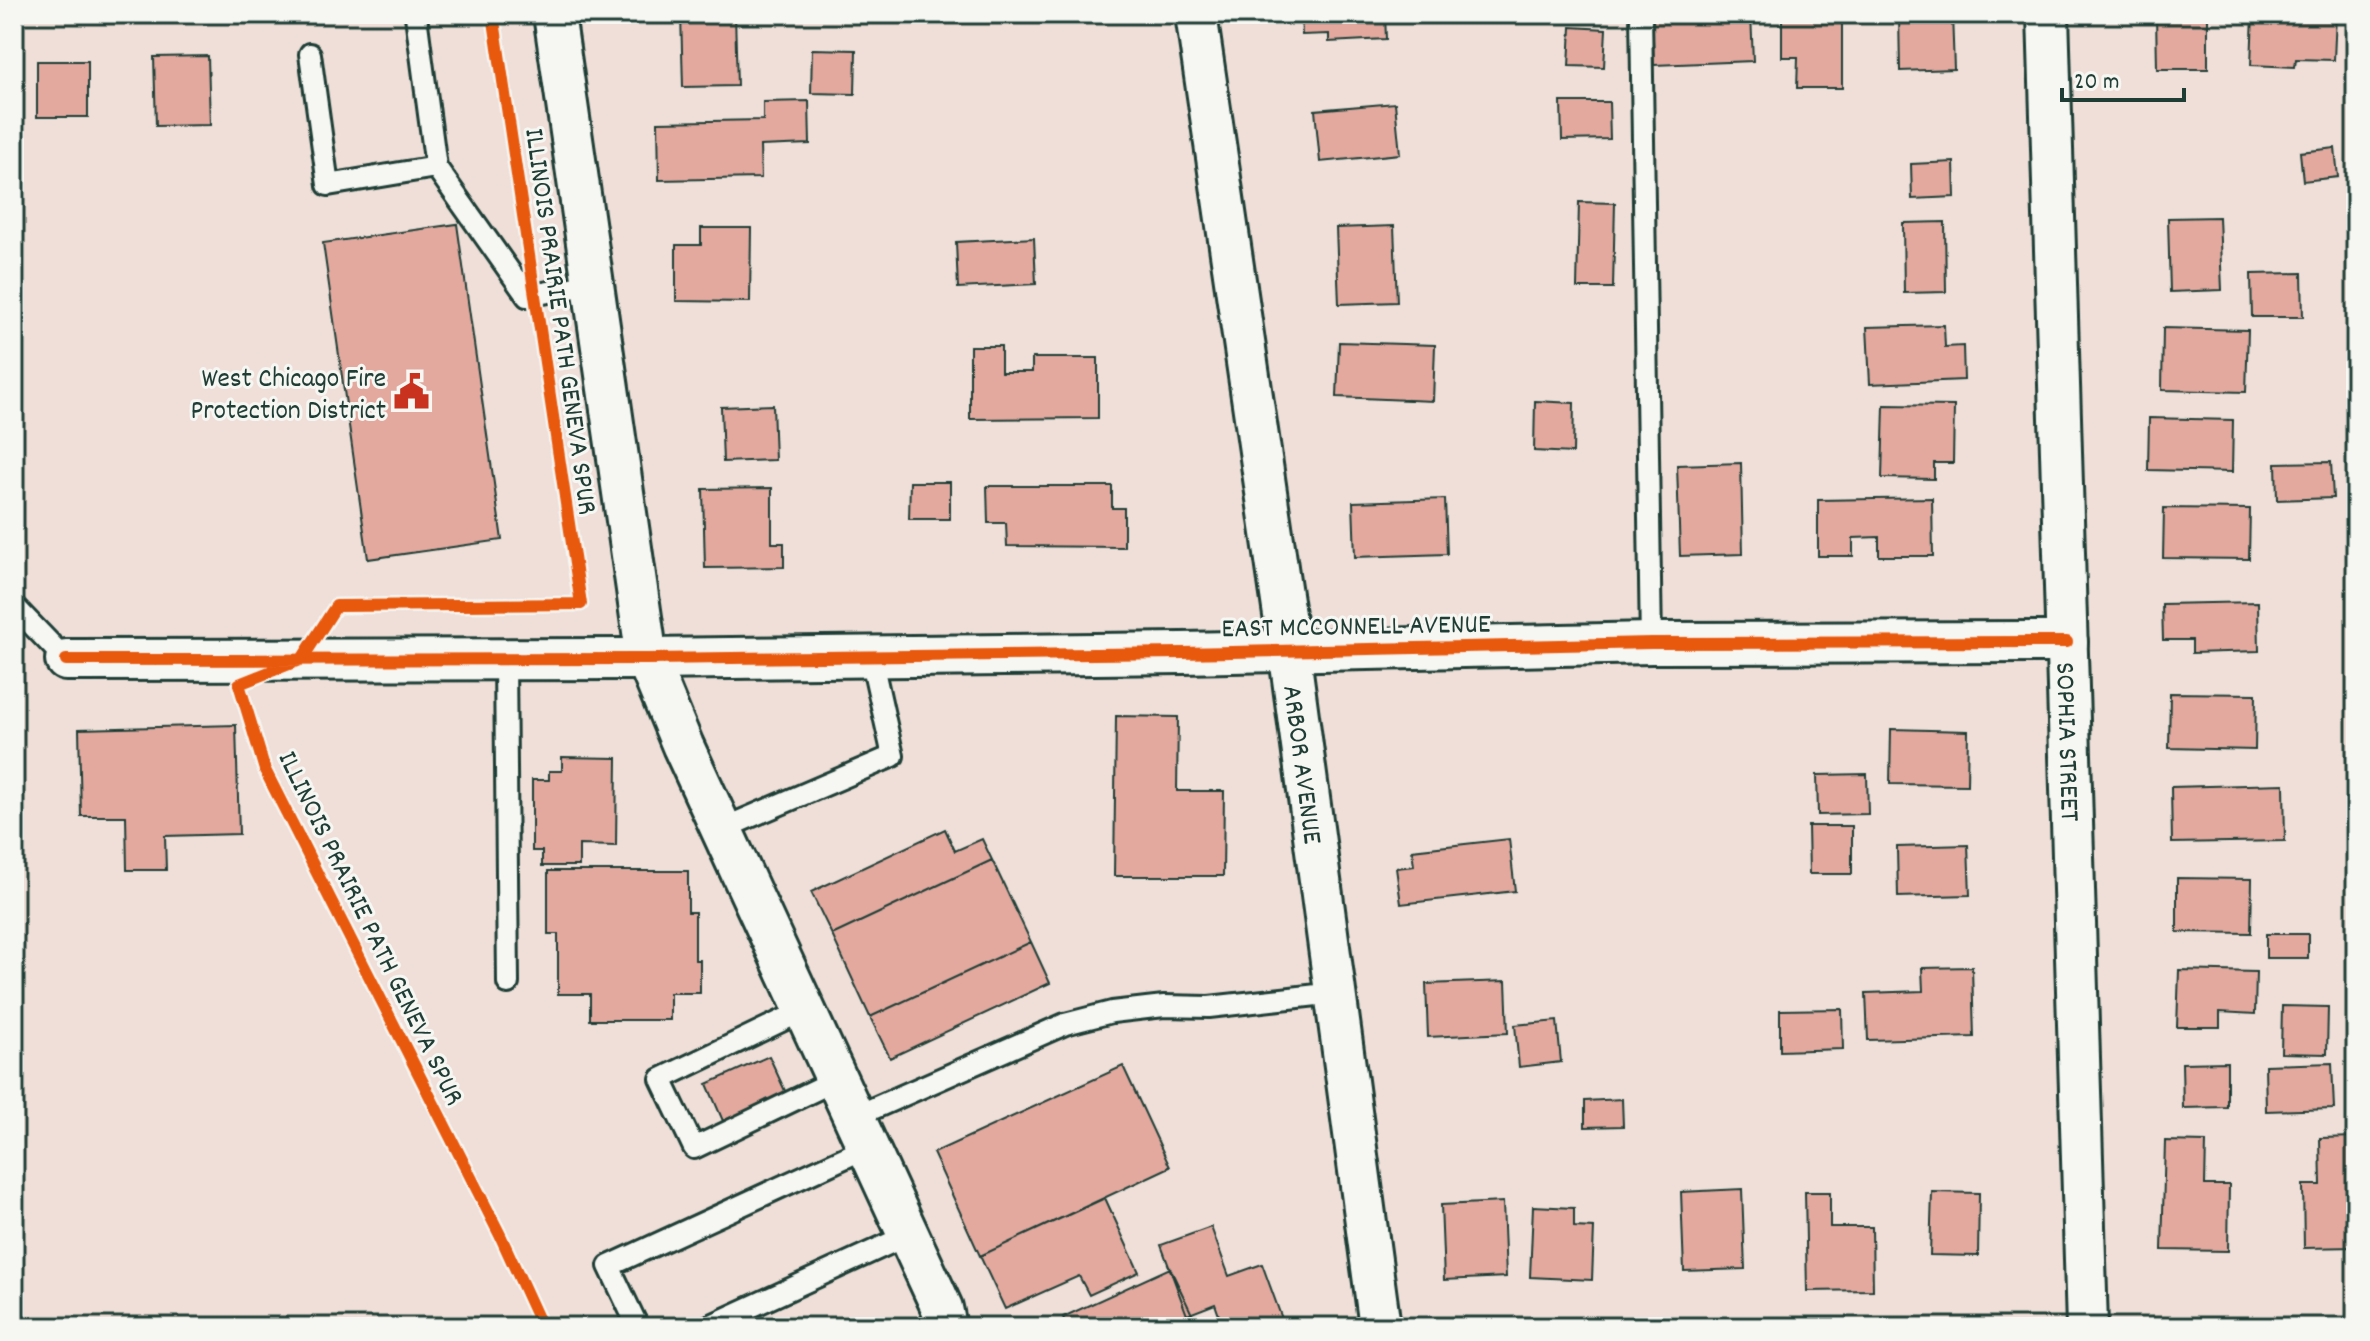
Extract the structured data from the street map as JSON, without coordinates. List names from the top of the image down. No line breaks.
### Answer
{"streets":{"street":["EAST MCCONNELL AVENUE","SOPHIA STREET","ARBOR AVENUE"],"cycle path":["ILLINOIS PRAIRIE PATH GENEVA SPUR"]},"crossings":[["EAST MCCONNELL AVENUE","SOPHIA STREET"],["EAST MCCONNELL AVENUE","ARBOR AVENUE"]],"places":{"public building":["West Chicago Fire Protection District"]},"scale_bar":"20 m"}
